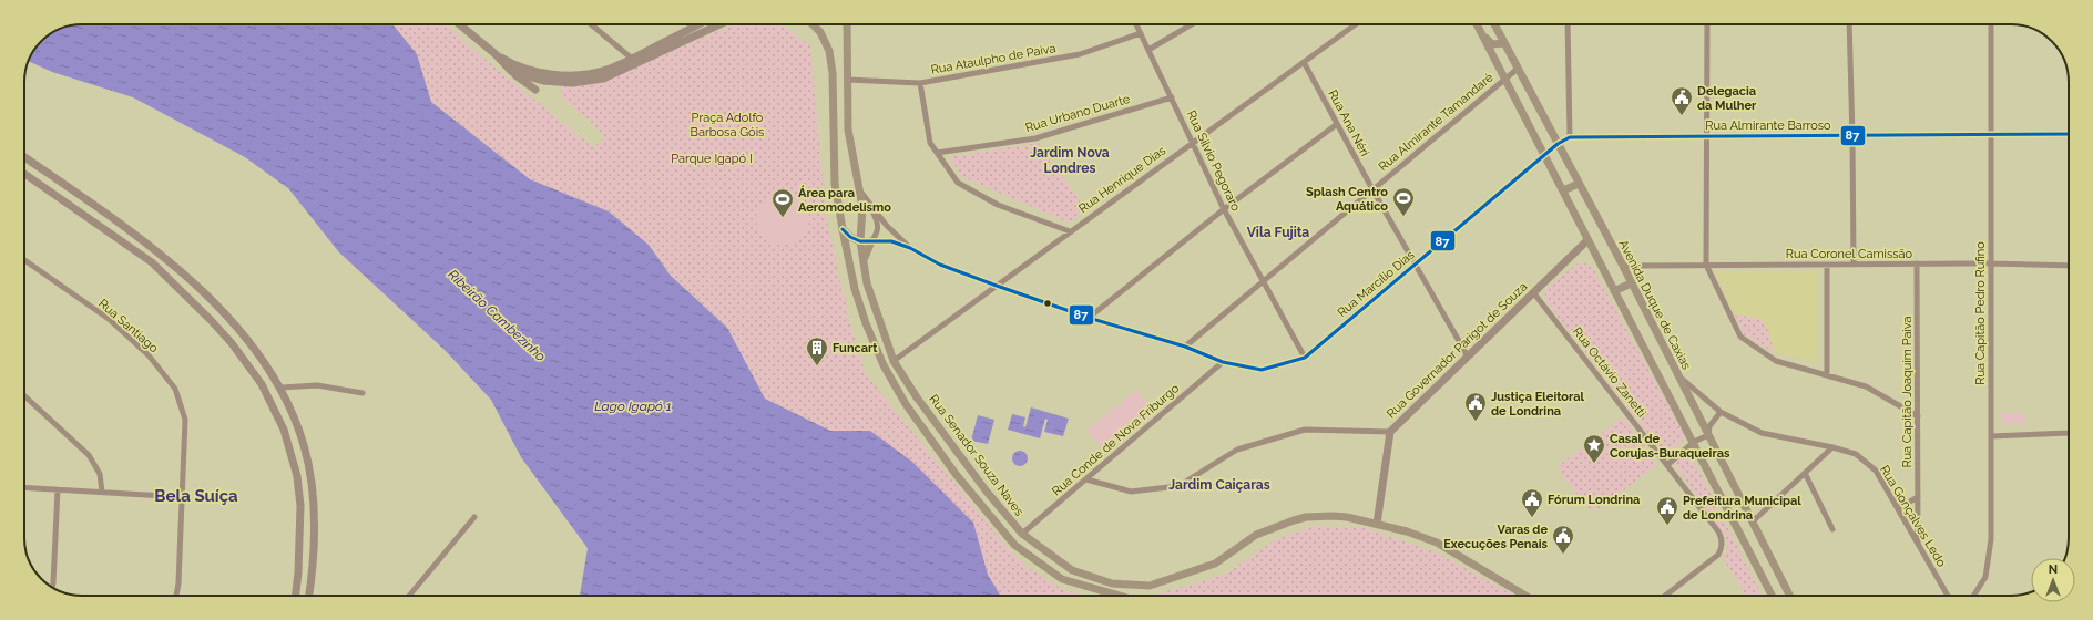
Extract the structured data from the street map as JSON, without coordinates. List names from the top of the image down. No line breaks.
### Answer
{"streets":{"main road":["Avenida Duque de Caxias","Rua Senador Souza Naves"],"street":["Rua Ataulpho de Paiva","Rua Urbano Duarte","Rua Almirante Tamandaré","Rua Ana Néri","Rua Almirante Barroso","Rua Silvio Pegoraro","Rua Henrique Dias","Rua Coronel Camissão","Rua Marcílio Dias","Rua Capitão Pedro Rufino","Rua Santiago","Rua Governador Parigot de Souza","Rua Octávio Zanetti","Rua Capitão Joaquim Paiva","Rua Conde de Nova Friburgo","Rua Gonçalves Ledo"]},"crossings":[["Rua Ataulpho de Paiva","Rua Silvio Pegoraro"],["Rua Ataulpho de Paiva","Rua Senador Souza Naves"],["Rua Urbano Duarte","Rua Silvio Pegoraro"],["Rua Almirante Tamandaré","Rua Ana Néri"],["Rua Almirante Tamandaré","Rua Silvio Pegoraro"],["Rua Almirante Tamandaré","Rua Marcílio Dias"],["Rua Almirante Tamandaré","Avenida Duque de Caxias"],["Rua Ana Néri","Rua Henrique Dias"],["Rua Ana Néri","Rua Marcílio Dias"],["Rua Ana Néri","Rua Governador Parigot de Souza"],["Rua Almirante Barroso","Rua Marcílio Dias"],["Rua Almirante Barroso","Avenida Duque de Caxias"],["Rua Almirante Barroso","Rua Capitão Pedro Rufino"],["Rua Silvio Pegoraro","Rua Henrique Dias"],["Rua Silvio Pegoraro","Rua Marcílio Dias"],["Rua Henrique Dias","Rua Marcílio Dias"],["Rua Henrique Dias","Rua Senador Souza Naves"],["Rua Coronel Camissão","Avenida Duque de Caxias"],["Rua Coronel Camissão","Rua Capitão Pedro Rufino"],["Rua Coronel Camissão","Rua Capitão Joaquim Paiva"],["Rua Marcílio Dias","Rua Conde de Nova Friburgo"],["Avenida Duque de Caxias","Rua Gonçalves Ledo"],["Rua Governador Parigot de Souza","Rua Octávio Zanetti"],["Rua Governador Parigot de Souza","Rua Senador Souza Naves"],["Rua Capitão Joaquim Paiva","Rua Gonçalves Ledo"],["Rua Conde de Nova Friburgo","Rua Senador Souza Naves"]],"districts":["Jardim Nova Londres","Vila Fujita","Jardim Caiçaras","Bela Suíça"],"water":["Ribeirão Cambezinho","Lago Igapó 1"],"parks":["Praça Adolfo Barbosa Góis","Parque Igapó I"],"places":{"public building":["Delegacia da Mulher","Justiça Eleitoral de Londrina","Fórum Londrina","Prefeitura Municipal de Londrina","Varas de Execuções Penais"],"sports":["Splash Centro Aquático","Área para Aeromodelismo"],"building":["Funcart"],"place":["Casal de Corujas-Buraqueiras"]},"lines":["transit line 87"],"north":"top"}
